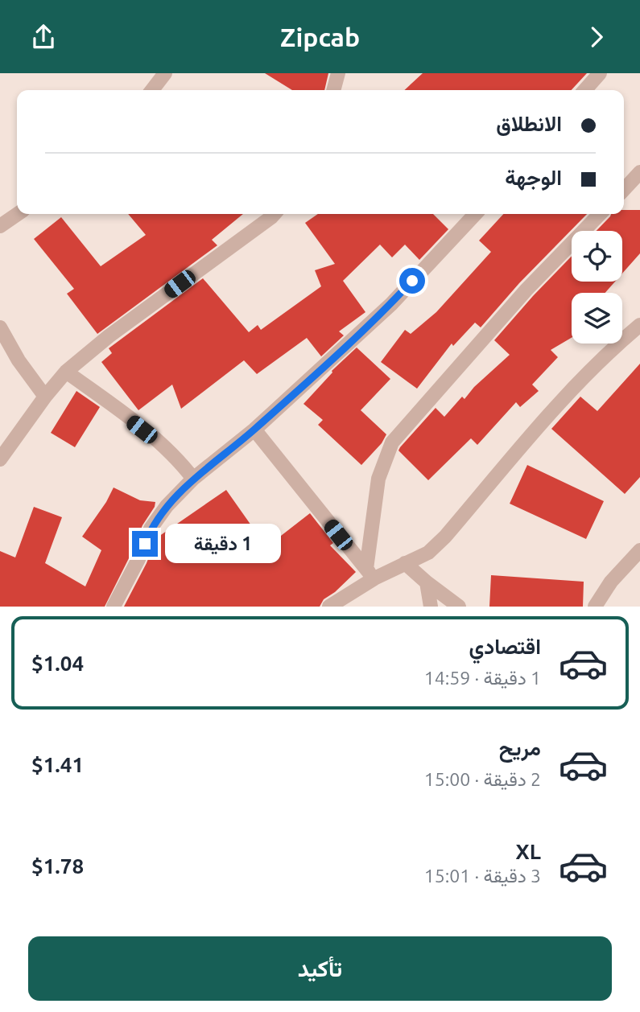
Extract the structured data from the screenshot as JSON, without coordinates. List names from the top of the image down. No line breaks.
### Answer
{"page":{"header":"Zipcab","banner":["الانطلاق","الوجهة"],"bubble":"1 دقيقة","list":[{"name":"اقتصادي","note":"1 دقيقة · 14:59","value":"$1.04"},{"name":"مريح","note":"2 دقيقة · 15:00","value":"$1.41"},{"name":"XL","note":"3 دقيقة · 15:01","value":"$1.78"}],"buttons":"تأكيد"}}
